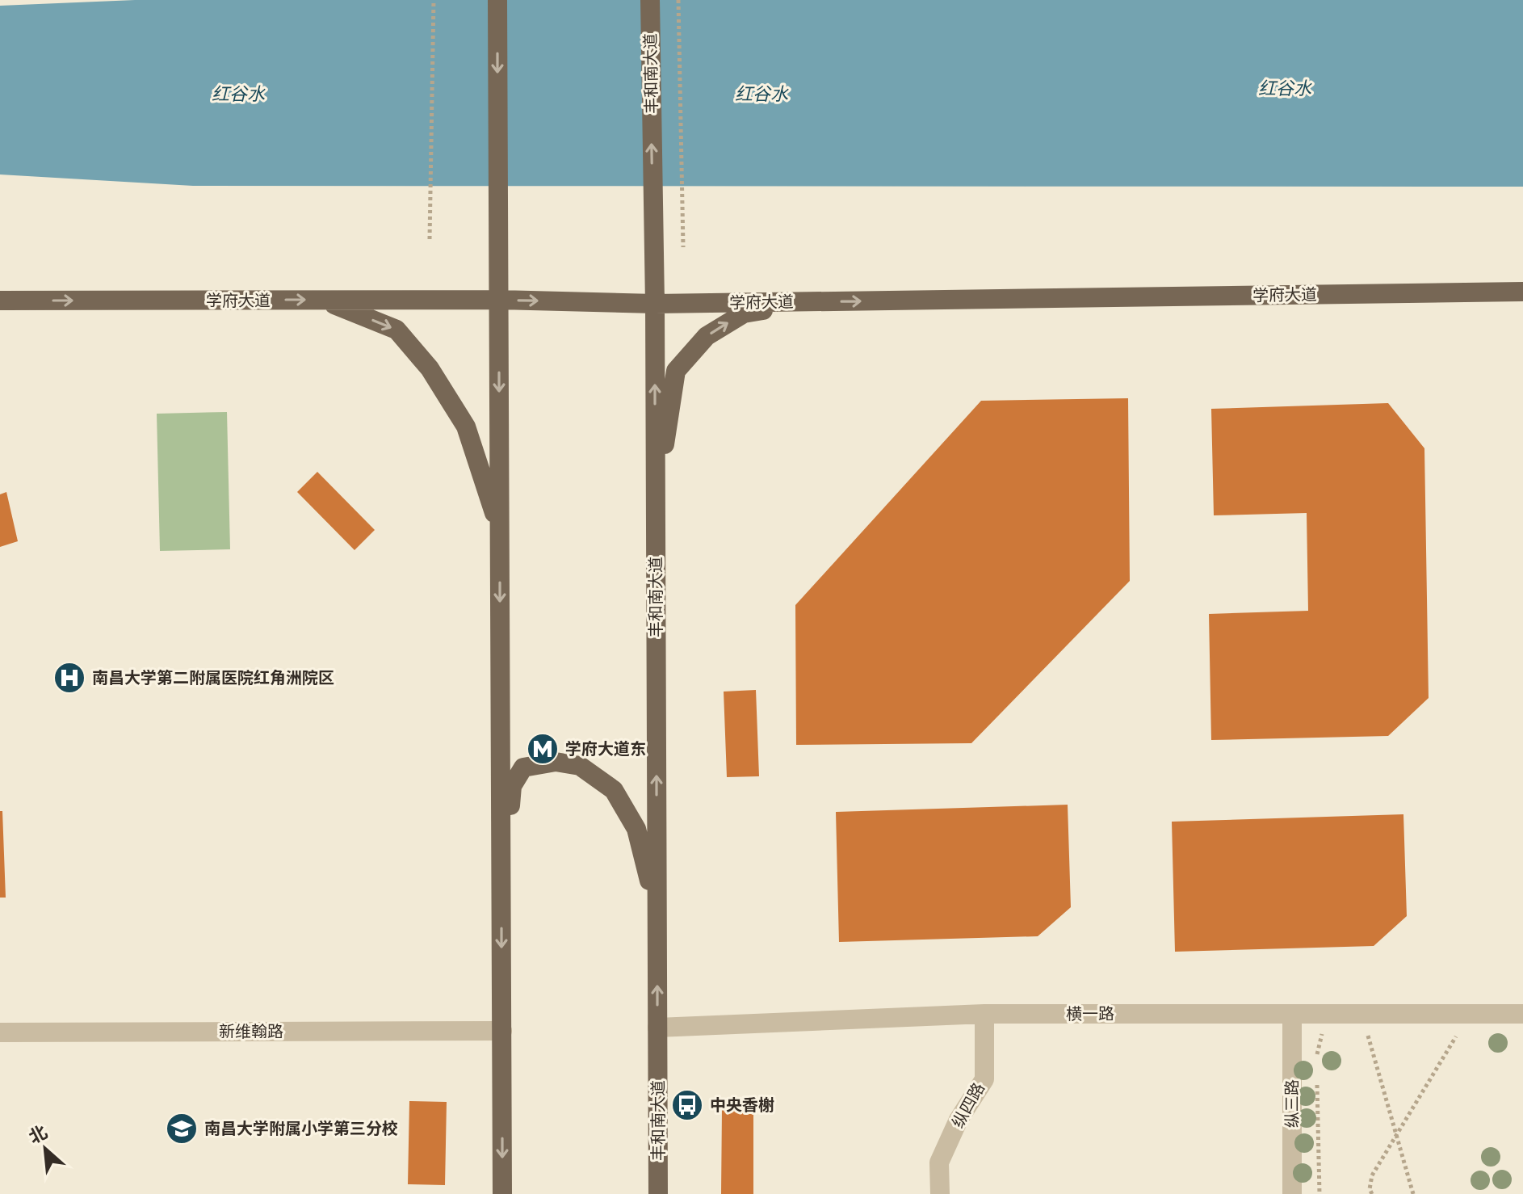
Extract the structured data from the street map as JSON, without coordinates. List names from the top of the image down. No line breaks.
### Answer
{"streets":{"main road":["丰和南大道","学府大道"],"street":["横一路","新维翰路","纵三路","纵四路"]},"crossings":[["丰和南大道","学府大道"],["丰和南大道","横一路"],["横一路","纵三路"],["横一路","纵四路"]],"one_way":["学府大道"],"water":["红谷水"],"places":{"hospital":["南昌大学第二附属医院红角洲院区"],"metro station":["学府大道东"],"bus stop":["中央香榭"],"school or university":["南昌大学附属小学第三分校"]},"north":"top left"}
